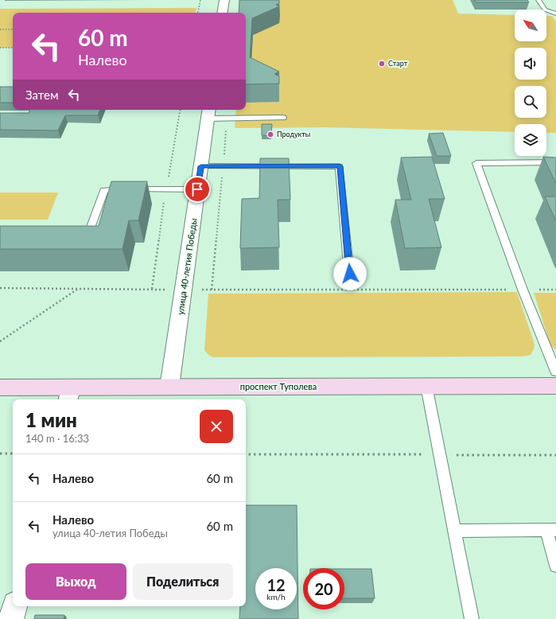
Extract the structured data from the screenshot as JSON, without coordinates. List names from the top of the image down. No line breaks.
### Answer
{"streets":{"main road":["проспект Туполева"],"street":["улица 40-летия Победы"]},"crossings":[["улица 40-летия Победы","проспект Туполева"]],"places":["Старт","Продукты"],"north":"top left","page":{"turn":["60 m","Налево"],"then":"Затем","heading":["1 мин","140 m · 16:33"],"list":[{"name":"Налево","value":"60 m"},{"name":"Налево","note":"улица 40-летия Победы","value":"60 m"}],"buttons":["Выход","Поделиться"],"speed":"12 km/h","limit":"20"}}
